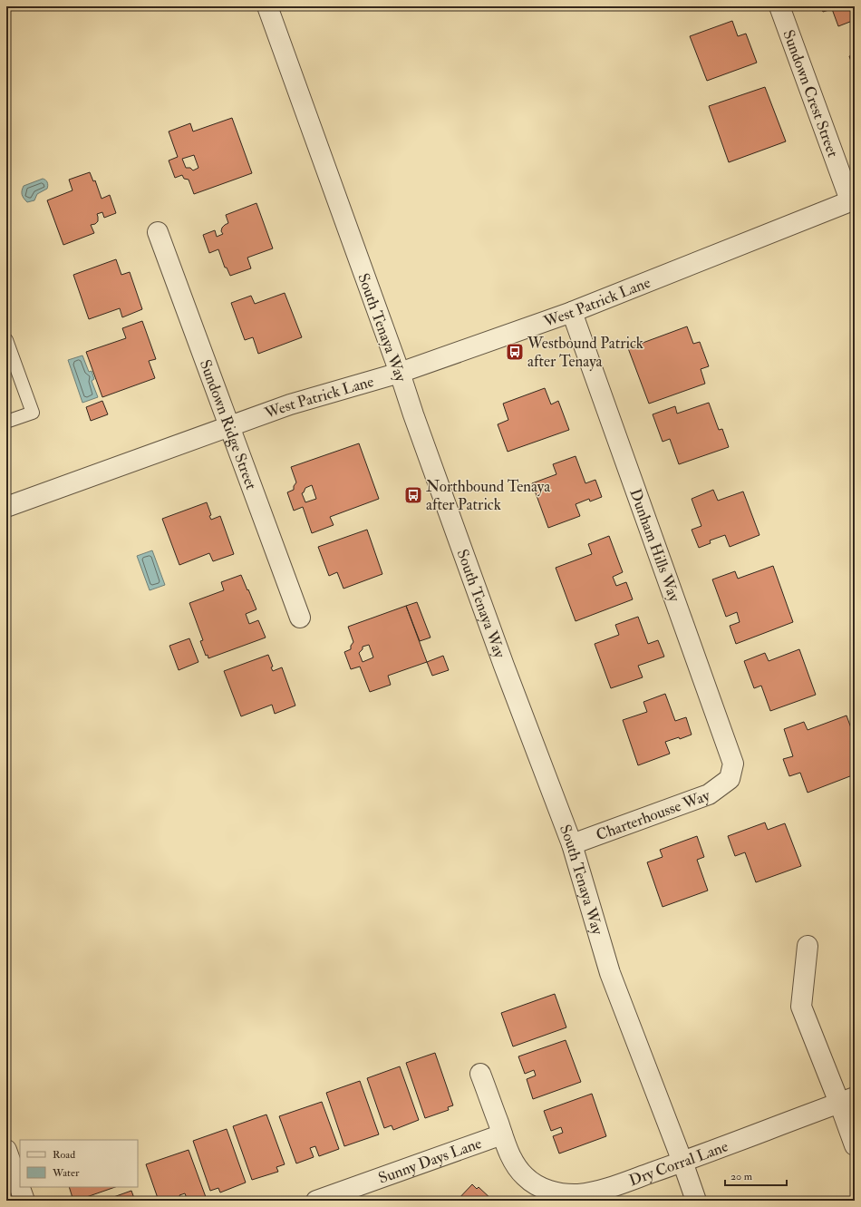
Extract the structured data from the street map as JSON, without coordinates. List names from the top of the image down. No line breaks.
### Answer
{"streets":{"street":["Sundown Crest Street","West Patrick Lane","South Tenaya Way","Sundown Ridge Street","Dunham Hills Way","Charterhousse Way","Sunny Days Lane","Dry Corral Lane"]},"crossings":[["Sundown Crest Street","West Patrick Lane"],["West Patrick Lane","South Tenaya Way"],["West Patrick Lane","Sundown Ridge Street"],["West Patrick Lane","Dunham Hills Way"],["South Tenaya Way","Charterhousse Way"],["South Tenaya Way","Dry Corral Lane"],["Dunham Hills Way","Charterhousse Way"],["Sunny Days Lane","Dry Corral Lane"]],"places":{"bus stop":["Westbound Patrick after Tenaya","Northbound Tenaya after Patrick"]},"legend":["Road","Water"],"scale_bar":"20 m"}
